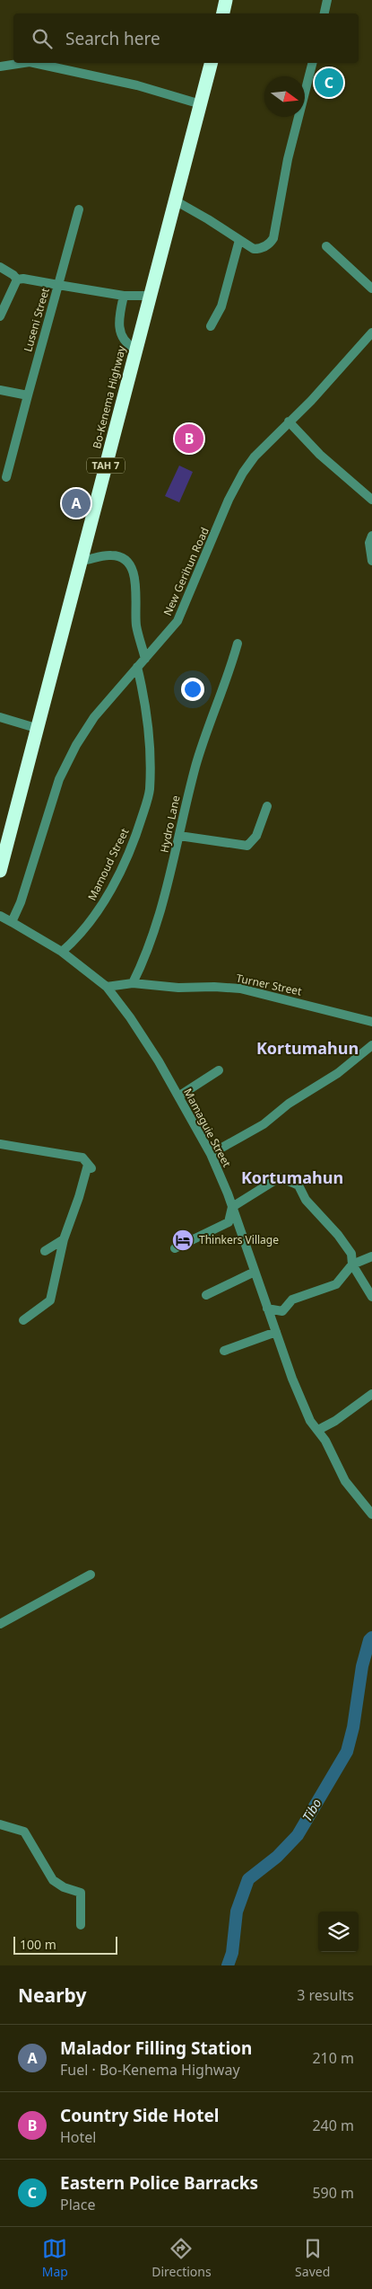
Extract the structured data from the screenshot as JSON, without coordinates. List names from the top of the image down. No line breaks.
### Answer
{"streets":{"highway":["Bo-Kenema Highway","TAH 7"],"street":["Luseni Street","New Gerihun Road","Hydro Lane","Mamoud Street","Turner Street","Mamaguie Street"]},"crossings":[["Luseni Street","Bo-Kenema Highway"],["New Gerihun Road","Mamoud Street"],["New Gerihun Road","Mamaguie Street"],["Hydro Lane","Turner Street"],["Mamoud Street","Mamaguie Street"]],"districts":["Kortumahun","Kortumahun"],"water":["Tibo"],"places":{"hotel":["Thinkers Village"]},"scale_bar":"100 m","north":"right","page":{"search":"Search here","pins":["C","B","A"],"scale":"100 m","heading":["Nearby","3 results"],"list":[{"mark":"A","name":"Malador Filling Station","note":"Fuel · Bo-Kenema Highway","value":"210 m"},{"mark":"B","name":"Country Side Hotel","note":"Hotel","value":"240 m"},{"mark":"C","name":"Eastern Police Barracks","note":"Place","value":"590 m"}],"nav":["Map","Directions","Saved"]}}
